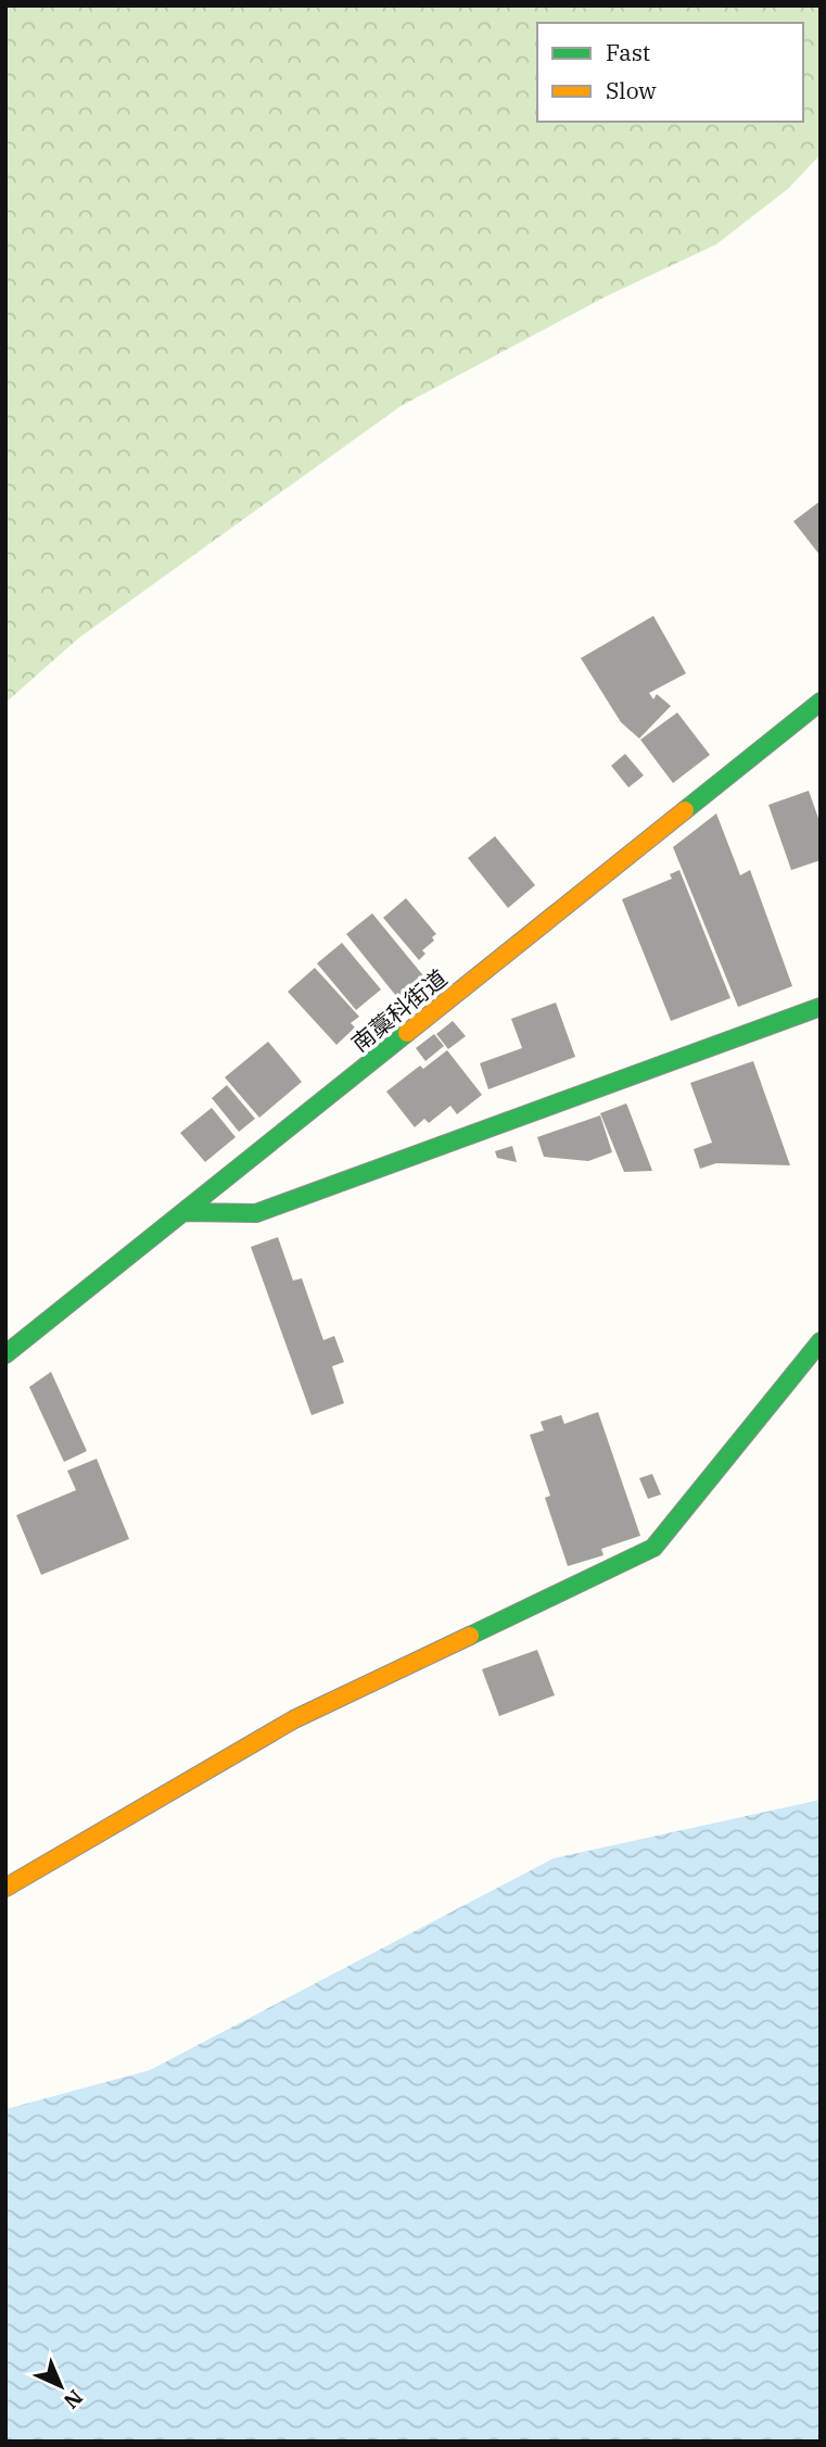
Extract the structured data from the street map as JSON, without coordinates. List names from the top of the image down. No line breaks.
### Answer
{"streets":{"street":["南藁科街道"]},"legend":["Fast","Slow"],"north":"bottom right"}
